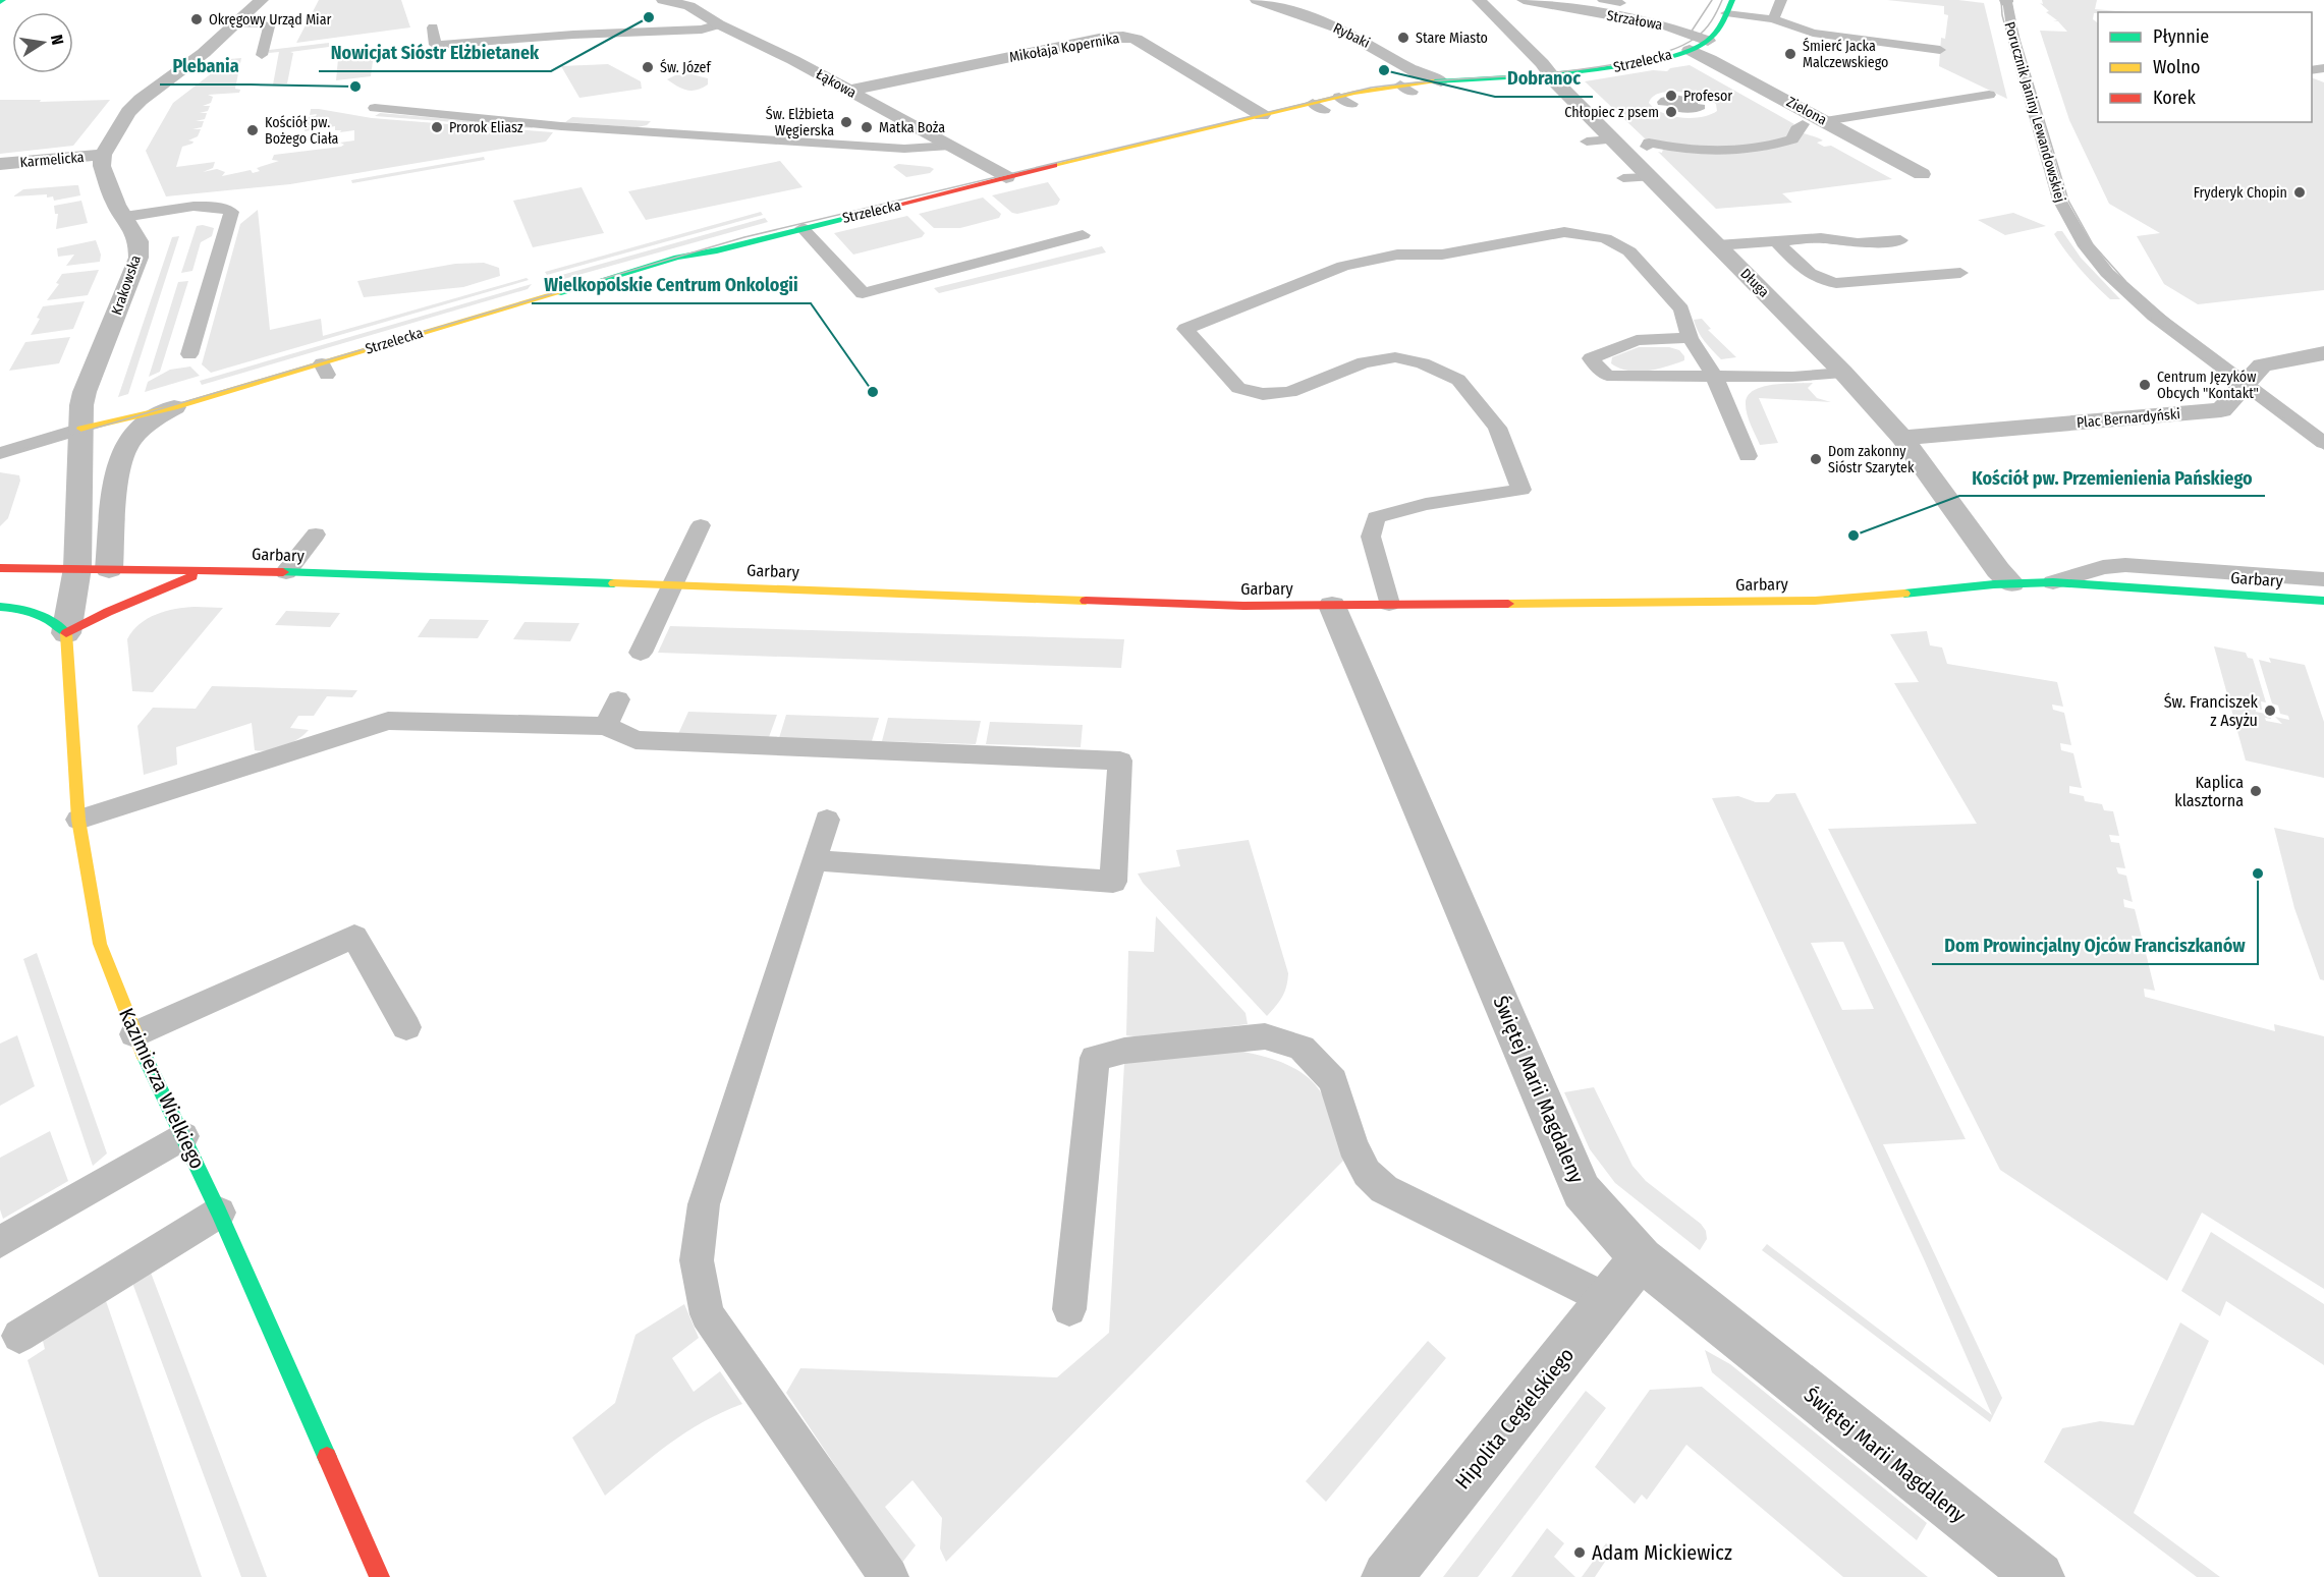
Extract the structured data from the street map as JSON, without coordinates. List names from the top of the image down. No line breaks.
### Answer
{"streets":{"street":["Strzałowa","Rybaki","Mikołaja Kopernika","Strzelecka","Łąkowa","Zielona","Karmelicka","Długa","Krakowska","Plac Bernardyński","Garbary","Kazimierza Wielkiego","Świętej Marii Magdaleny","Hipolita Cegielskiego"],"lane":["Porucznik Janiny Lewandowskiej"]},"crossings":[["Strzałowa","Strzelecka"],["Rybaki","Strzelecka"],["Mikołaja Kopernika","Strzelecka"],["Mikołaja Kopernika","Łąkowa"],["Strzelecka","Łąkowa"],["Strzelecka","Zielona"],["Strzelecka","Długa"],["Strzelecka","Krakowska"],["Porucznik Janiny Lewandowskiej","Plac Bernardyński"],["Karmelicka","Krakowska"],["Długa","Plac Bernardyński"],["Długa","Garbary"],["Krakowska","Garbary"],["Krakowska","Kazimierza Wielkiego"],["Garbary","Kazimierza Wielkiego"],["Garbary","Świętej Marii Magdaleny"],["Świętej Marii Magdaleny","Hipolita Cegielskiego"]],"places":["Nowicjat Sióstr Elżbietanek","Okręgowy Urząd Miar","Stare Miasto","Śmierć Jacka Malczewskiego","Św. Józef","Dobranoc","Plebania","Profesor","Chłopiec z psem","Św. Elżbieta Węgierska","Prorok Eliasz","Matka Boża","Kościół pw. Bożego Ciała","Fryderyk Chopin","Centrum Języków Obcych \"Kontakt\"","Wielkopolskie Centrum Onkologii","Dom zakonny Sióstr Szarytek","Kościół pw. Przemienienia Pańskiego","Św. Franciszek z Asyżu","Kaplica klasztorna","Dom Prowincjalny Ojców Franciszkanów","Adam Mickiewicz"],"legend":["Płynnie","Wolno","Korek"],"north":"right"}
